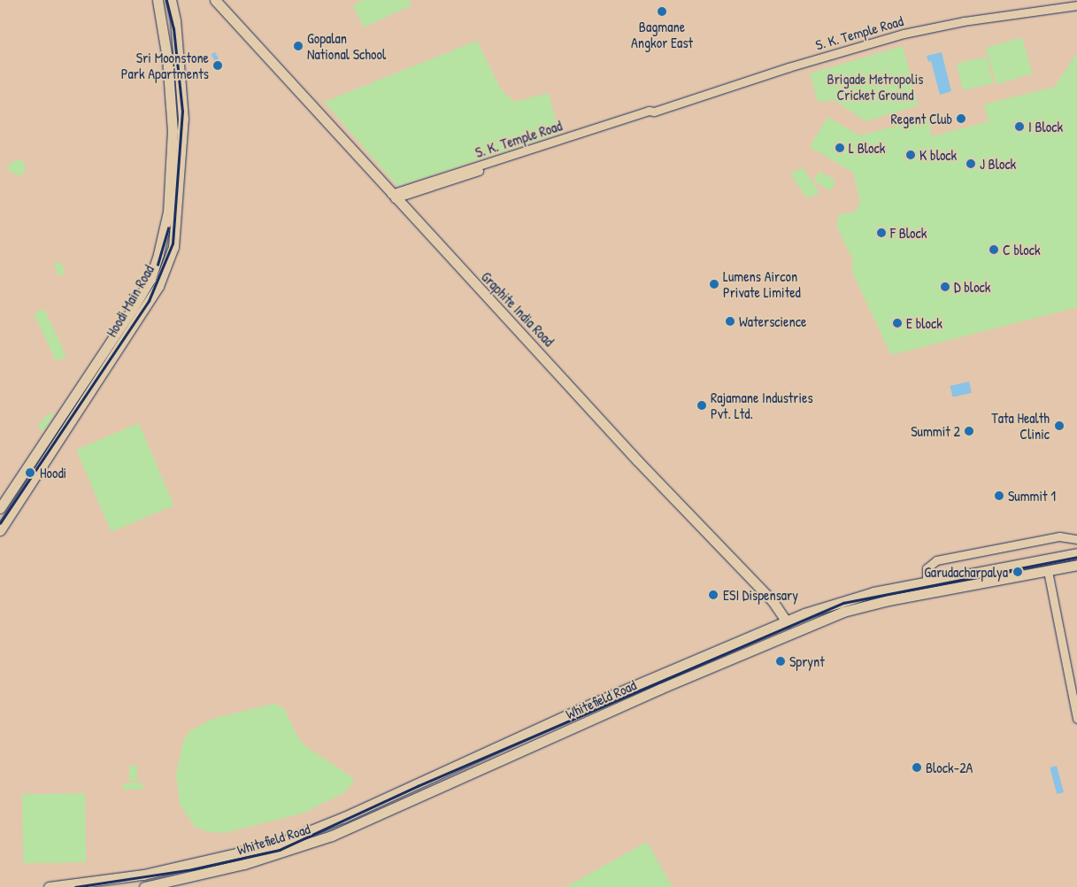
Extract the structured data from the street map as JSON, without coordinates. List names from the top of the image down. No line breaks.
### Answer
{"streets":{"main road":["Hoodi Main Road","Graphite India Road","Whitefield Road"],"street":["S. K. Temple Road"]},"crossings":[["S. K. Temple Road","Graphite India Road"],["Graphite India Road","Whitefield Road"]],"parks":["Brigade Metropolis Cricket Ground"],"places":["Bagmane Angkor East","Gopalan National School","Sri Moonstone Park Apartments","Regent Club","I Block","L Block","K block","J Block","F Block","C block","Lumens Aircon Private Limited","D block","Waterscience","E block","Rajamane Industries Pvt. Ltd.","Tata Health Clinic","Summit 2","Hoodi","Summit 1","Garudacharpalya","ESI Dispensary","Sprynt","Block-2A"]}
